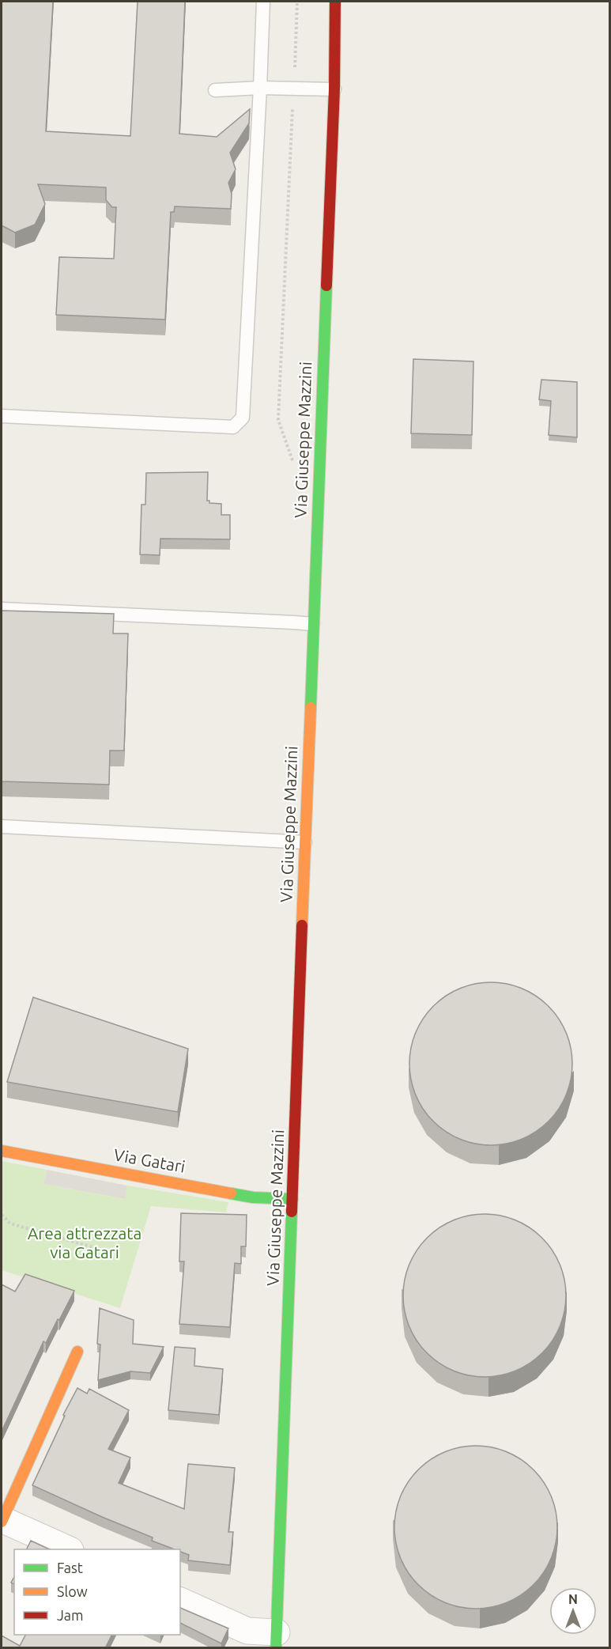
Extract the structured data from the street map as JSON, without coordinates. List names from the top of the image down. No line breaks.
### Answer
{"streets":{"main road":["Via Giuseppe Mazzini","Via Gatari"]},"crossings":[["Via Giuseppe Mazzini","Via Gatari"]],"parks":["Area attrezzata via Gatari"],"legend":["Fast","Slow","Jam"],"north":"top"}
